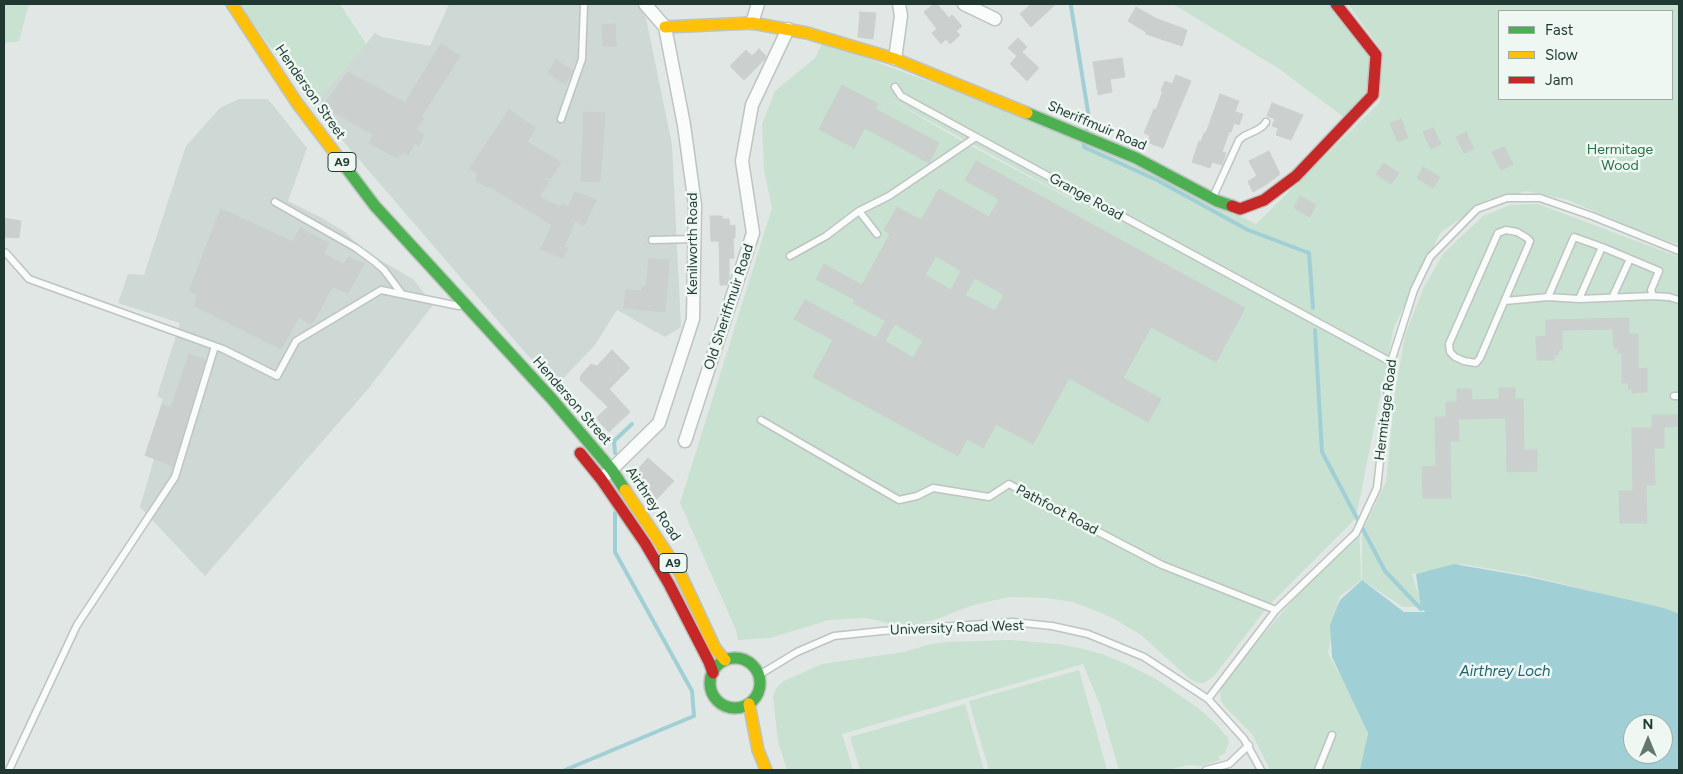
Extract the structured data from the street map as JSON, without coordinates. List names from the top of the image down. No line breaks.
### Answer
{"streets":{"main road":["Henderson Street","Sheriffmuir Road","A9","Airthrey Road"],"street":["Kenilworth Road","Old Sheriffmuir Road"],"lane":["Grange Road","Hermitage Road","Pathfoot Road","University Road West"]},"crossings":[["Henderson Street","Kenilworth Road"],["Henderson Street","Airthrey Road"],["Sheriffmuir Road","Kenilworth Road"],["Sheriffmuir Road","Old Sheriffmuir Road"],["A9","Airthrey Road"],["A9","University Road West"],["Grange Road","Hermitage Road"],["Kenilworth Road","Airthrey Road"],["Hermitage Road","Pathfoot Road"],["Hermitage Road","University Road West"],["Airthrey Road","University Road West"]],"water":["Airthrey Loch"],"parks":["Hermitage Wood"],"legend":["Fast","Slow","Jam"],"north":"top"}
